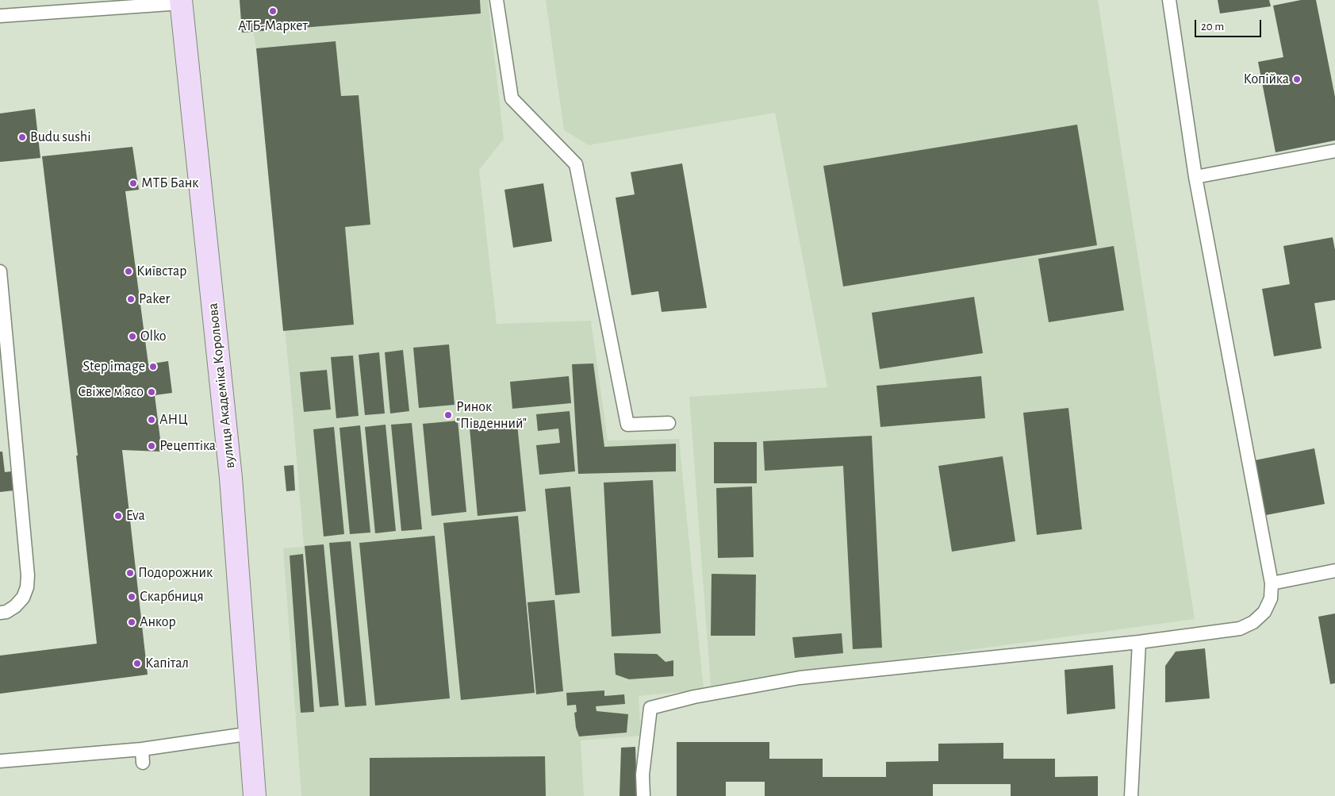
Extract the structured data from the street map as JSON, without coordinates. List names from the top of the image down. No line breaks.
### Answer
{"streets":{"main road":["вулиця Академіка Корольова"]},"places":["АТБ-Маркет","Копійка","Budu sushi","МТБ Банк","Київстар","Paker","Olko","Step image","Свіже м'ясо","Ринок \"Південний\"","АНЦ","Рецептіка","Eva","Подорожник","Скарбниця","Анкор","Капітал"],"scale_bar":"20 m"}
